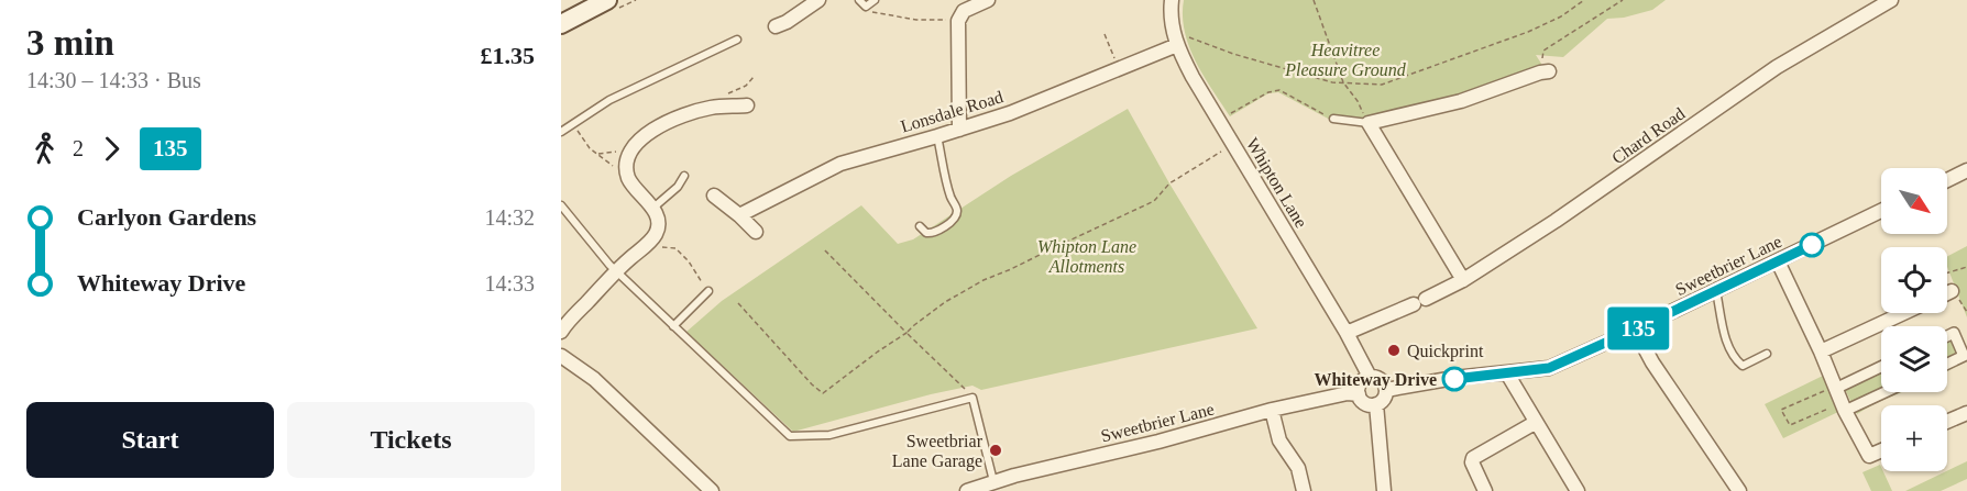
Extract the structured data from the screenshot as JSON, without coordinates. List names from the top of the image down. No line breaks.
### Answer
{"streets":{"street":["Lonsdale Road","Chard Road","Whipton Lane","Sweetbrier Lane"]},"crossings":[["Lonsdale Road","Whipton Lane"],["Chard Road","Whipton Lane"],["Whipton Lane","Sweetbrier Lane"]],"parks":["Heavitree Pleasure Ground","Whipton Lane Allotments"],"places":["Quickprint","Whiteway Drive","Sweetbriar Lane Garage"],"lines":["bus line 135"],"north":"bottom right","page":{"heading":["3 min","14:30 – 14:33 · Bus","£1.35"],"on_map":"135","legs":["2","135"],"map_buttons":"+","list":[{"name":"Carlyon Gardens","value":"14:32"},{"name":"Whiteway Drive","value":"14:33"}],"buttons":["Start","Tickets"]}}
